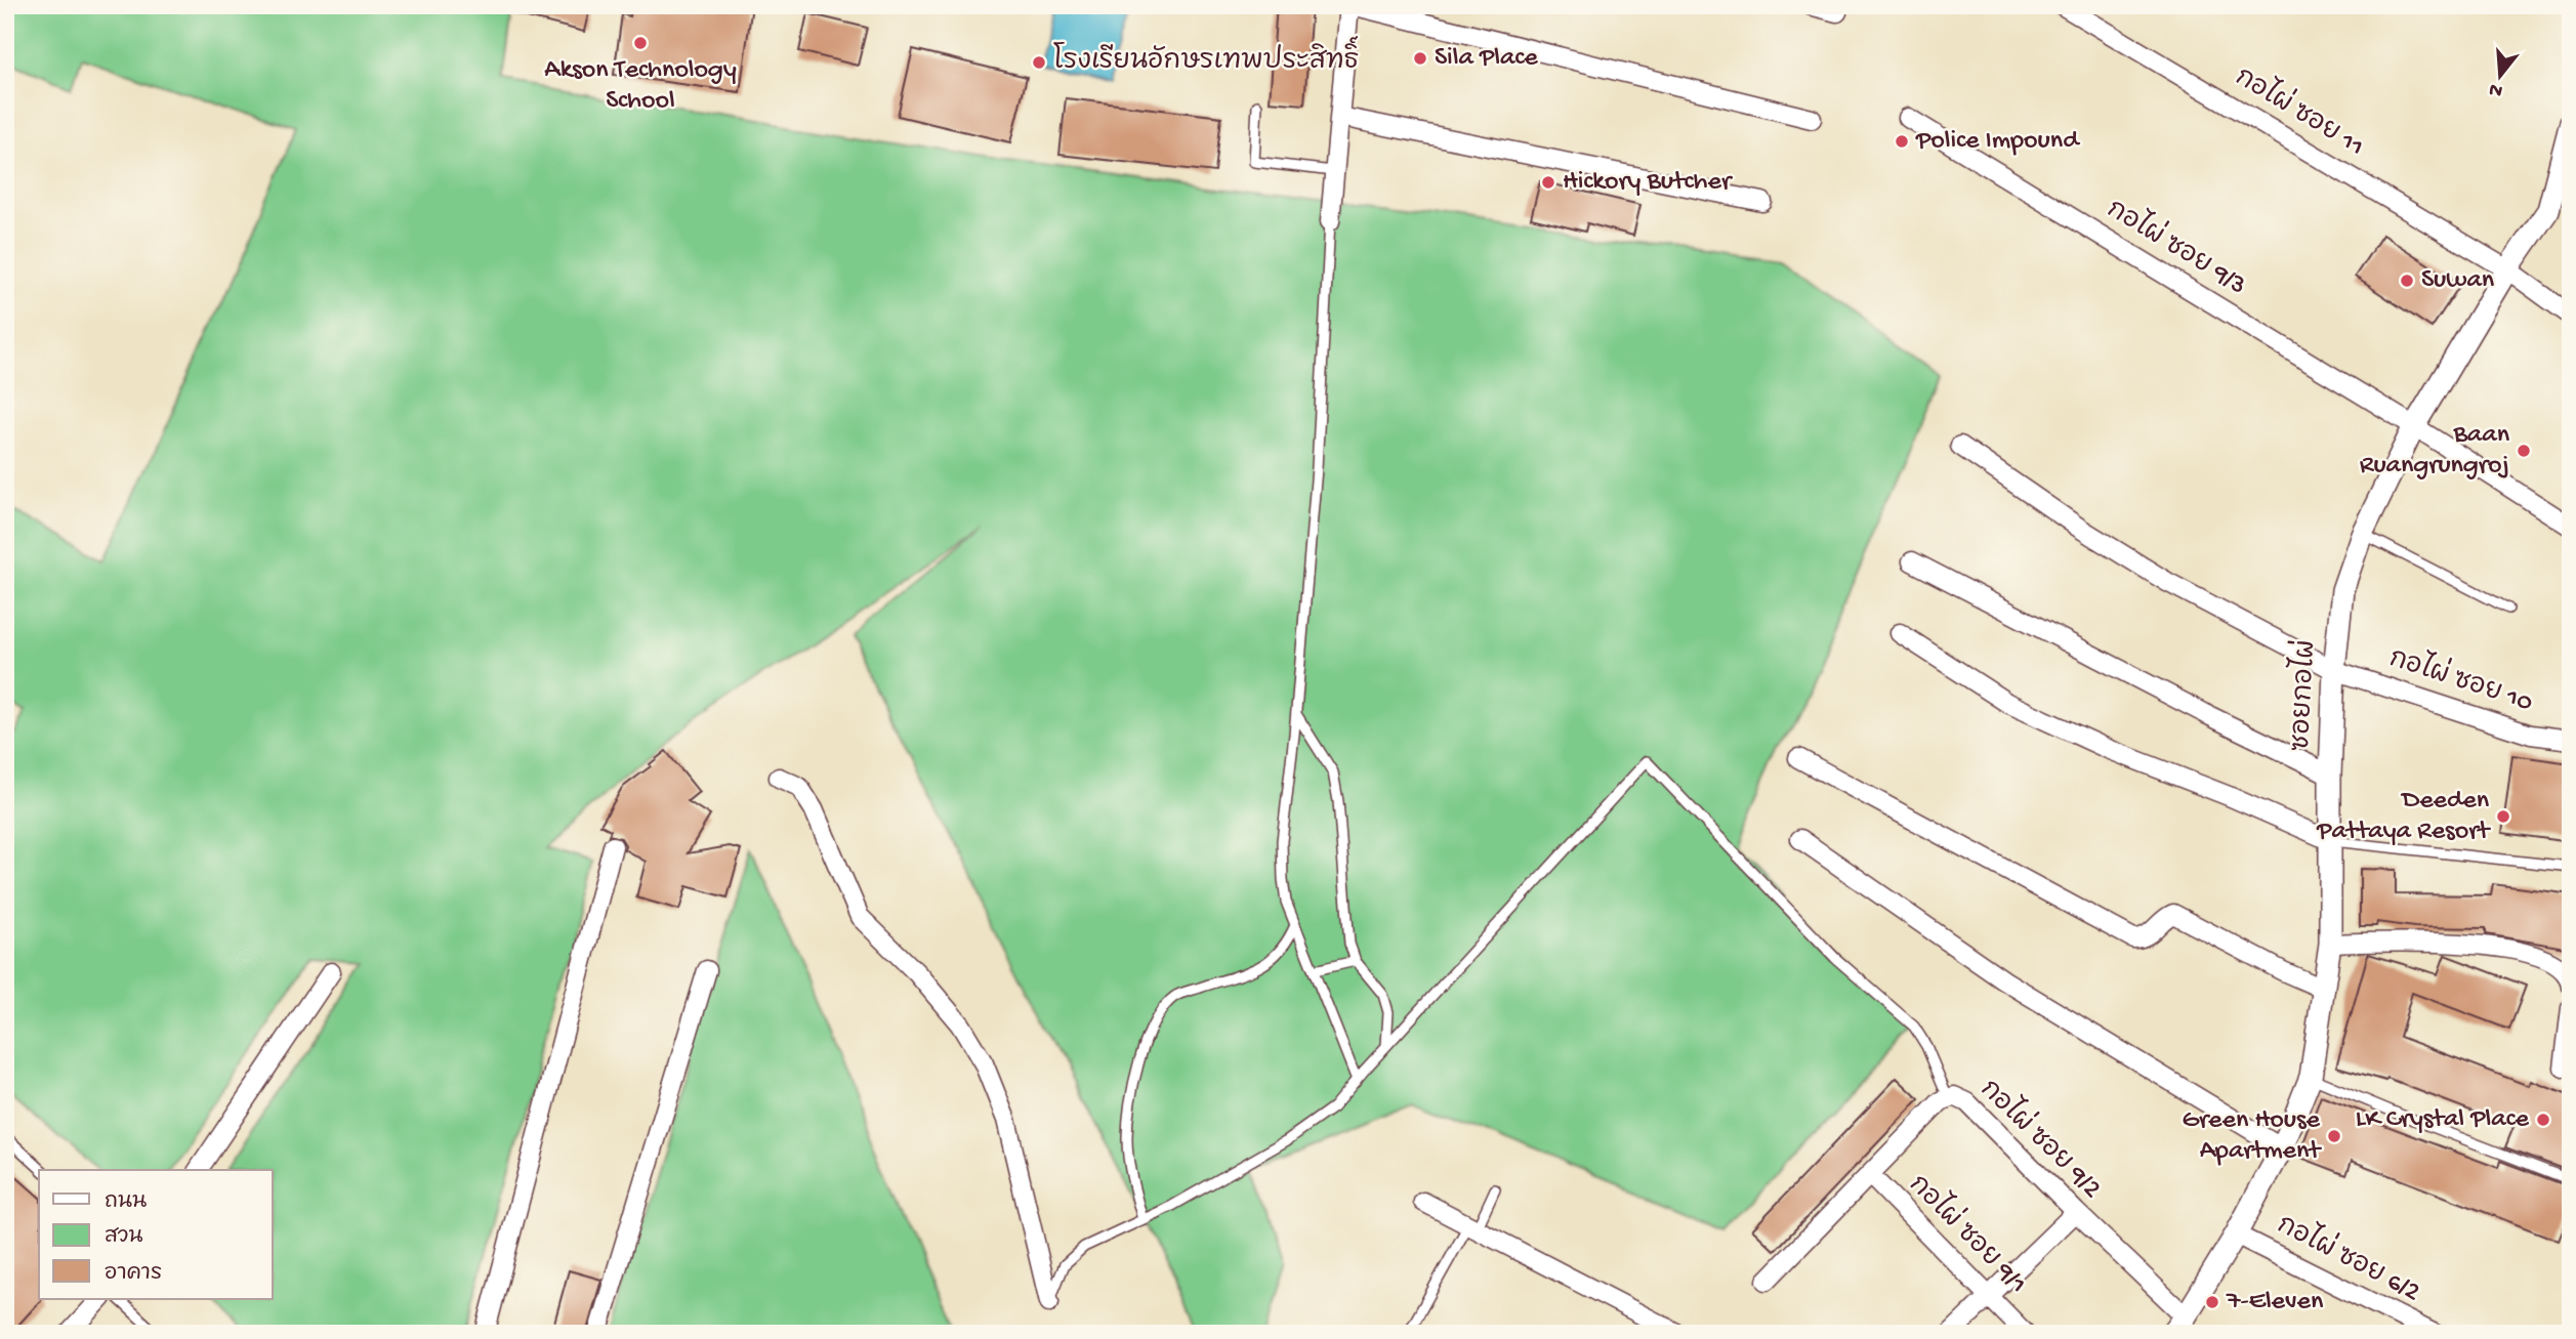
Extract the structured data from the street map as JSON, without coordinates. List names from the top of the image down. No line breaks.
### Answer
{"streets":{"street":["กอไผ่ ซอย 11","กอไผ่ ซอย 9/3","กอไผ่ ซอย 10","ซอยกอไผ่","กอไผ่ ซอย 9/2","กอไผ่ ซอย 9/1","กอไผ่ ซอย 6/2"]},"crossings":[["กอไผ่ ซอย 11","ซอยกอไผ่"],["กอไผ่ ซอย 9/3","ซอยกอไผ่"],["กอไผ่ ซอย 10","ซอยกอไผ่"],["ซอยกอไผ่","กอไผ่ ซอย 9/2"],["ซอยกอไผ่","กอไผ่ ซอย 6/2"],["กอไผ่ ซอย 9/2","กอไผ่ ซอย 9/1"]],"places":["Akson Technology School","Sila Place","โรงเรียนอักษรเทพประสิทธิ์","Police Impound","Hickory Butcher","Suwan","Baan Ruangrungroj","Deeden Pattaya Resort","LK Crystal Place","Green House Apartment","7-Eleven"],"legend":["ถนน","สวน","อาคาร"],"north":"bottom"}
